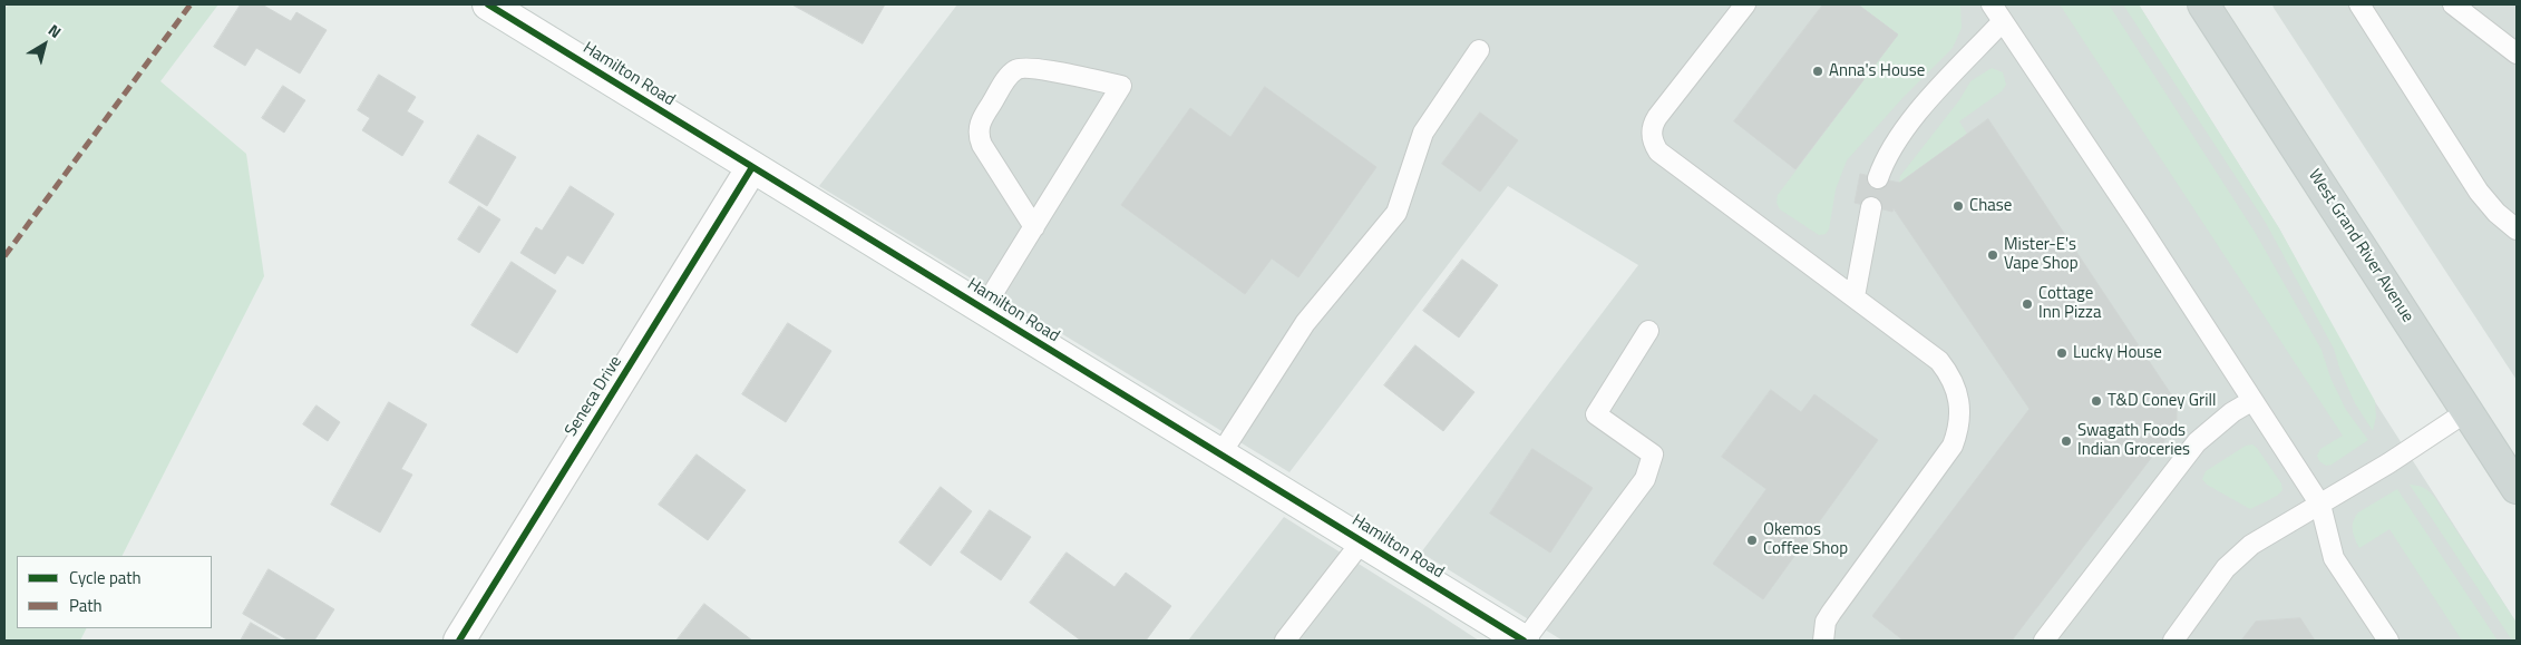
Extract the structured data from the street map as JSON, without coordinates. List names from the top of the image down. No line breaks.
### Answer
{"streets":{"main road":["West Grand River Avenue"],"street":["Hamilton Road","Seneca Drive"]},"crossings":[["Hamilton Road","Seneca Drive"]],"places":["Anna's House","Chase","Mister-E's Vape Shop","Cottage Inn Pizza","Lucky House","T&D Coney Grill","Swagath Foods Indian Groceries","Okemos Coffee Shop"],"legend":["Cycle path","Path"],"north":"top right"}
